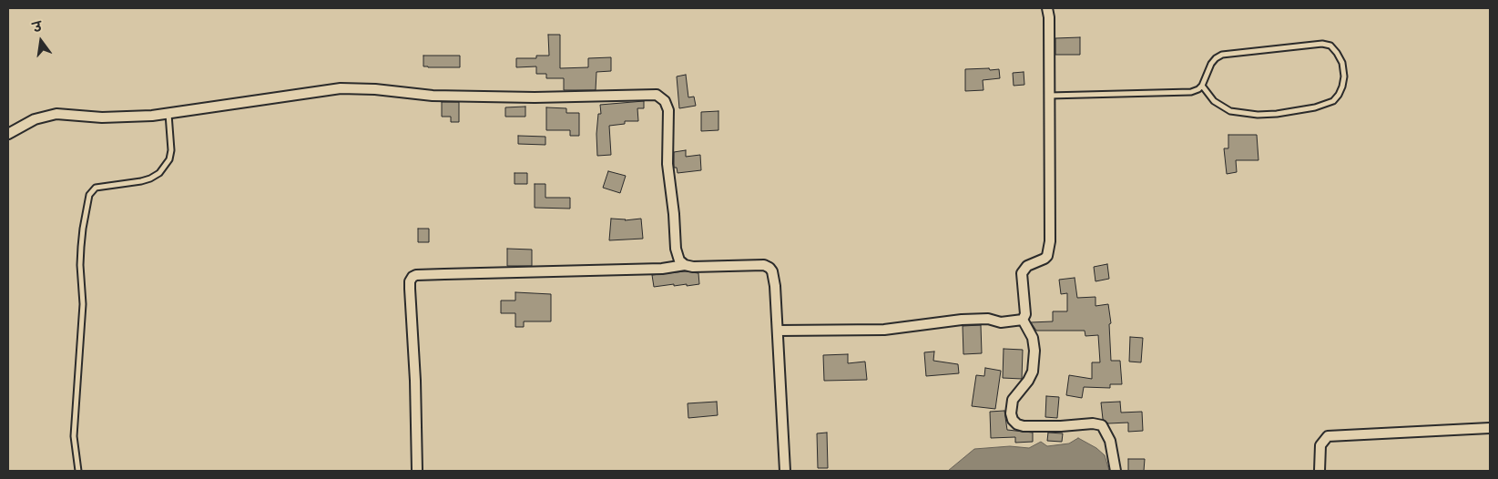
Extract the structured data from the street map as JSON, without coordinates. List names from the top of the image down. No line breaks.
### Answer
{"north":"top"}
